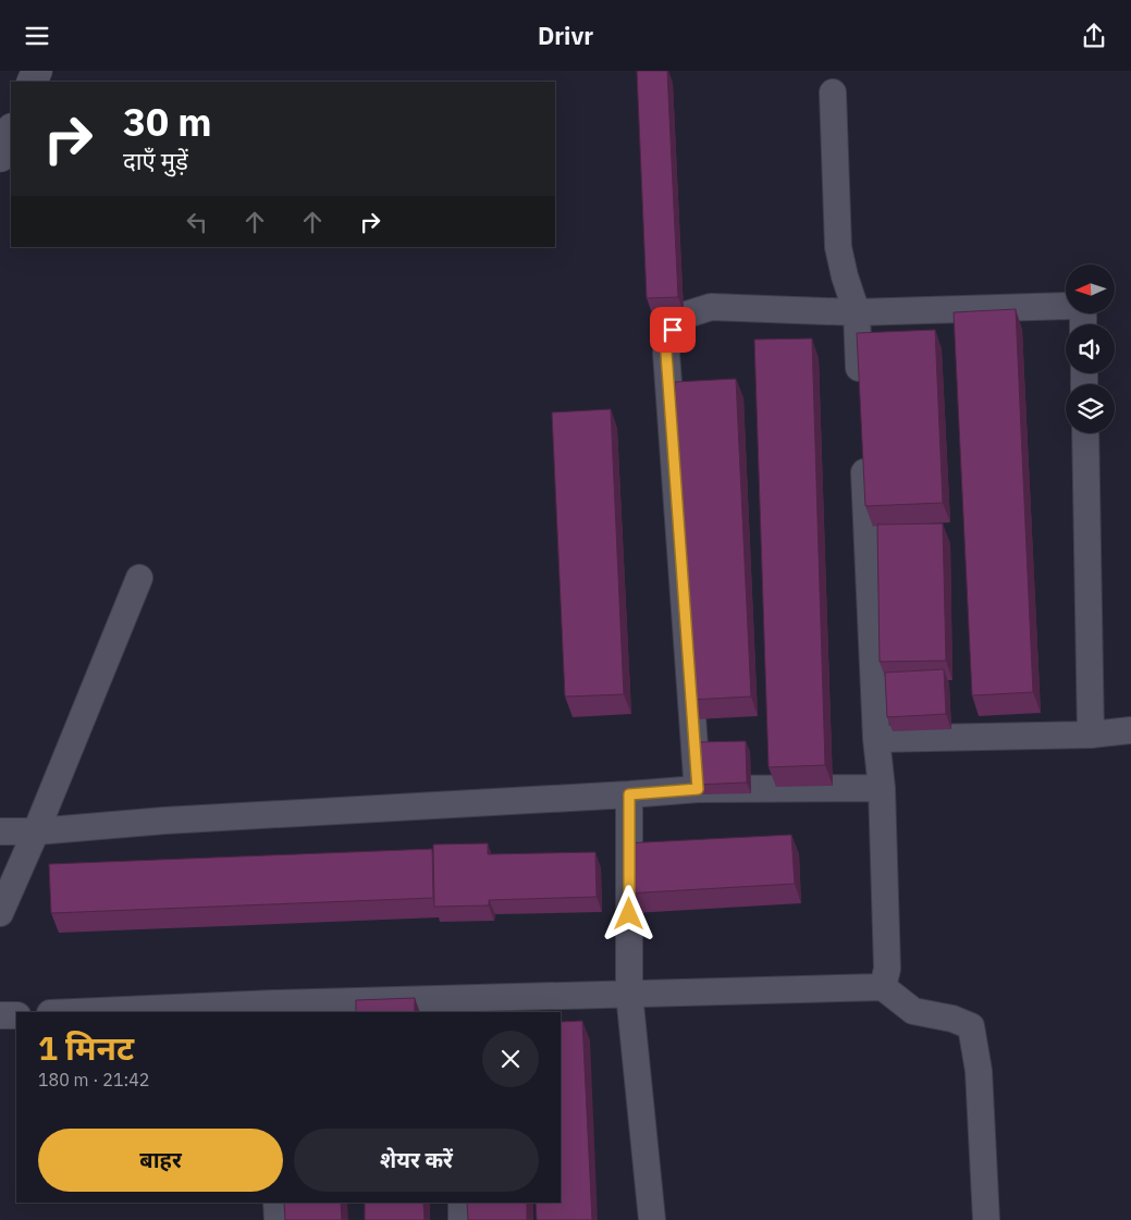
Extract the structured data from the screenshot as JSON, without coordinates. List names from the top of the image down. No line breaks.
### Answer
{"north":"left","page":{"header":"Drivr","turn":["30 m","दाएँ मुड़ें"],"heading":["1 मिनट","180 m · 21:42"],"buttons":["बाहर","शेयर करें"]}}
